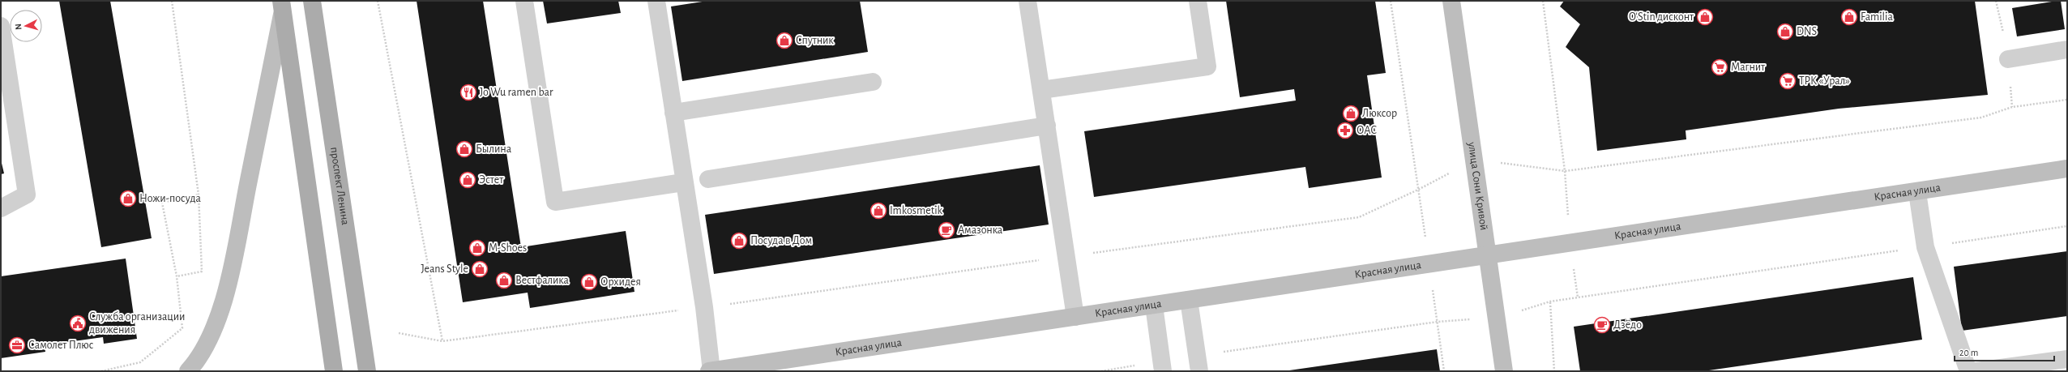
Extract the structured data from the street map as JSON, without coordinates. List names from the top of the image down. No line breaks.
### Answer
{"streets":{"main road":["проспект Ленина","улица Сони Кривой","Красная улица"]},"crossings":[["улица Сони Кривой","Красная улица"]],"places":{"shop":["O'Stin дисконт","Familia","DNS","Спутник","Люксор","Былина","Эстет","Ножи-посуда","Imkosmetik","Посуда в Дом","M-Shoes","Jeans Style","Вестфалика","Орхидея"],"supermarket":["Магнит","ТРК «Урал»"],"restaurant":["Jo Wu ramen bar"],"pharmacy":["ОАС"],"cafe":["Амазонка","Дзёдо"],"public building":["Служба организации движения"],"office":["Самолет Плюс"]},"scale_bar":"20 m","north":"left"}
